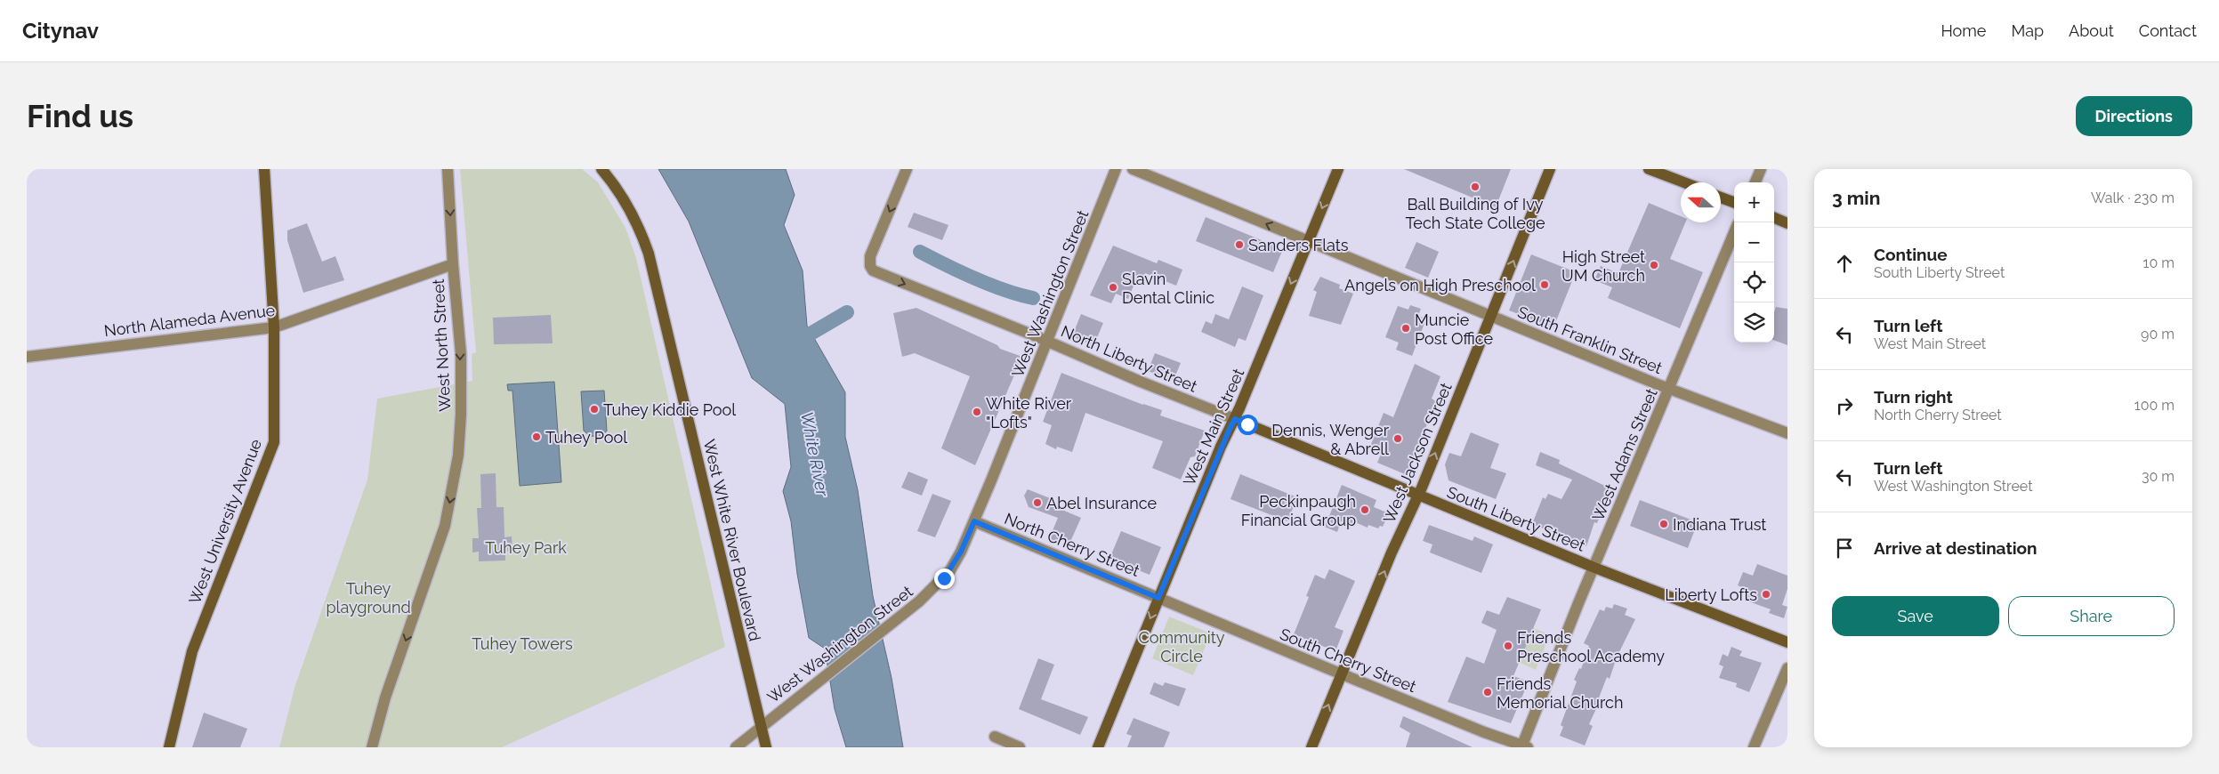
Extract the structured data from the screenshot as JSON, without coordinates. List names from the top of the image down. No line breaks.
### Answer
{"streets":{"main road":["West Main Street","West Jackson Street","South Liberty Street","West University Avenue","West White River Boulevard"],"street":["West Washington Street","North Alameda Avenue","South Franklin Street","West North Street","North Liberty Street","West Adams Street","North Cherry Street","South Cherry Street"]},"crossings":[["West Washington Street","North Liberty Street"],["West Washington Street","West White River Boulevard"],["West Washington Street","North Cherry Street"],["North Alameda Avenue","West North Street"],["North Alameda Avenue","West University Avenue"],["South Franklin Street","West Main Street"],["South Franklin Street","West Jackson Street"],["South Franklin Street","West Adams Street"],["North Liberty Street","West Main Street"],["North Liberty Street","South Liberty Street"],["West Main Street","South Liberty Street"],["West Main Street","North Cherry Street"],["West Main Street","South Cherry Street"],["West Jackson Street","South Liberty Street"],["West Jackson Street","South Cherry Street"],["West Adams Street","South Liberty Street"],["West Adams Street","South Cherry Street"],["North Cherry Street","South Cherry Street"]],"one_way":["West North Street","West Main Street","West Jackson Street"],"water":["White River"],"parks":["Tuhey Park","Tuhey playground","Community Circle","Tuhey Towers"],"places":["Ball Building of Ivy Tech State College","Sanders Flats","High Street UM Church","Angels on High Preschool","Slavin Dental Clinic","Muncie Post Office","Tuhey Kiddie Pool","White River \"Lofts\"","Tuhey Pool","Dennis, Wenger & Abrell","Abel Insurance","Peckinpaugh Financial Group","Indiana Trust","Liberty Lofts","Friends Preschool Academy","Friends Memorial Church"],"north":"left","page":{"header":"Citynav","nav":["Home","Map","About","Contact"],"buttons":["Directions",["Save","Share"]],"title":"Find us","heading":["3 min","Walk · 230 m"],"map_buttons":["+","−"],"list":[["Continue","South Liberty Street","10 m"],["Turn left","West Main Street","90 m"],["Turn right","North Cherry Street","100 m"],["Turn left","West Washington Street","30 m"],"Arrive at destination"]}}
